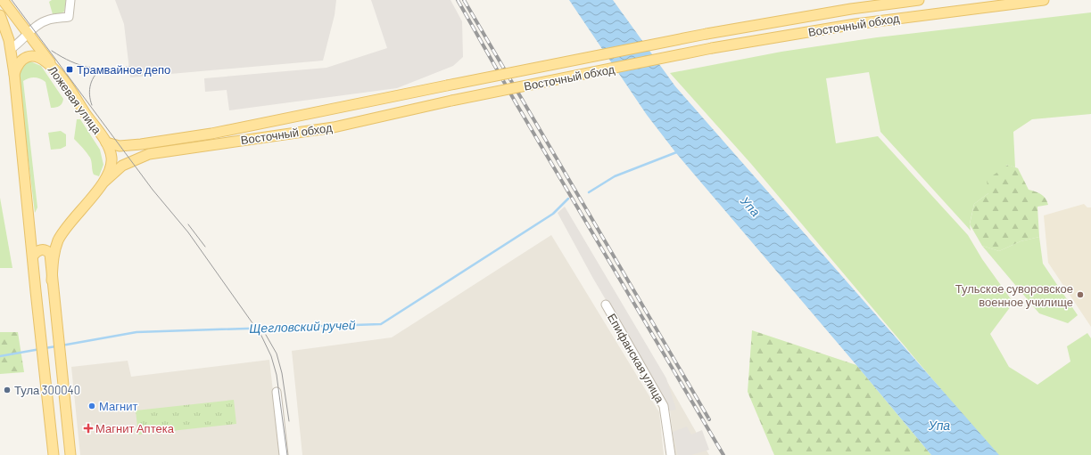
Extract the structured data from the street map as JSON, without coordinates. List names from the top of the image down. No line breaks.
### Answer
{"streets":{"main road":["Восточный обход","Ложевая улица"],"street":["Епифанская улица"]},"crossings":[["Восточный обход","Ложевая улица"]],"water":["Упа","Щегловский ручей"],"places":{"transit":["Трамвайное депо"],"other":["Тульское суворовское военное училище","Тула 300040","Магнит"],"health":["Магнит Аптека"]}}
